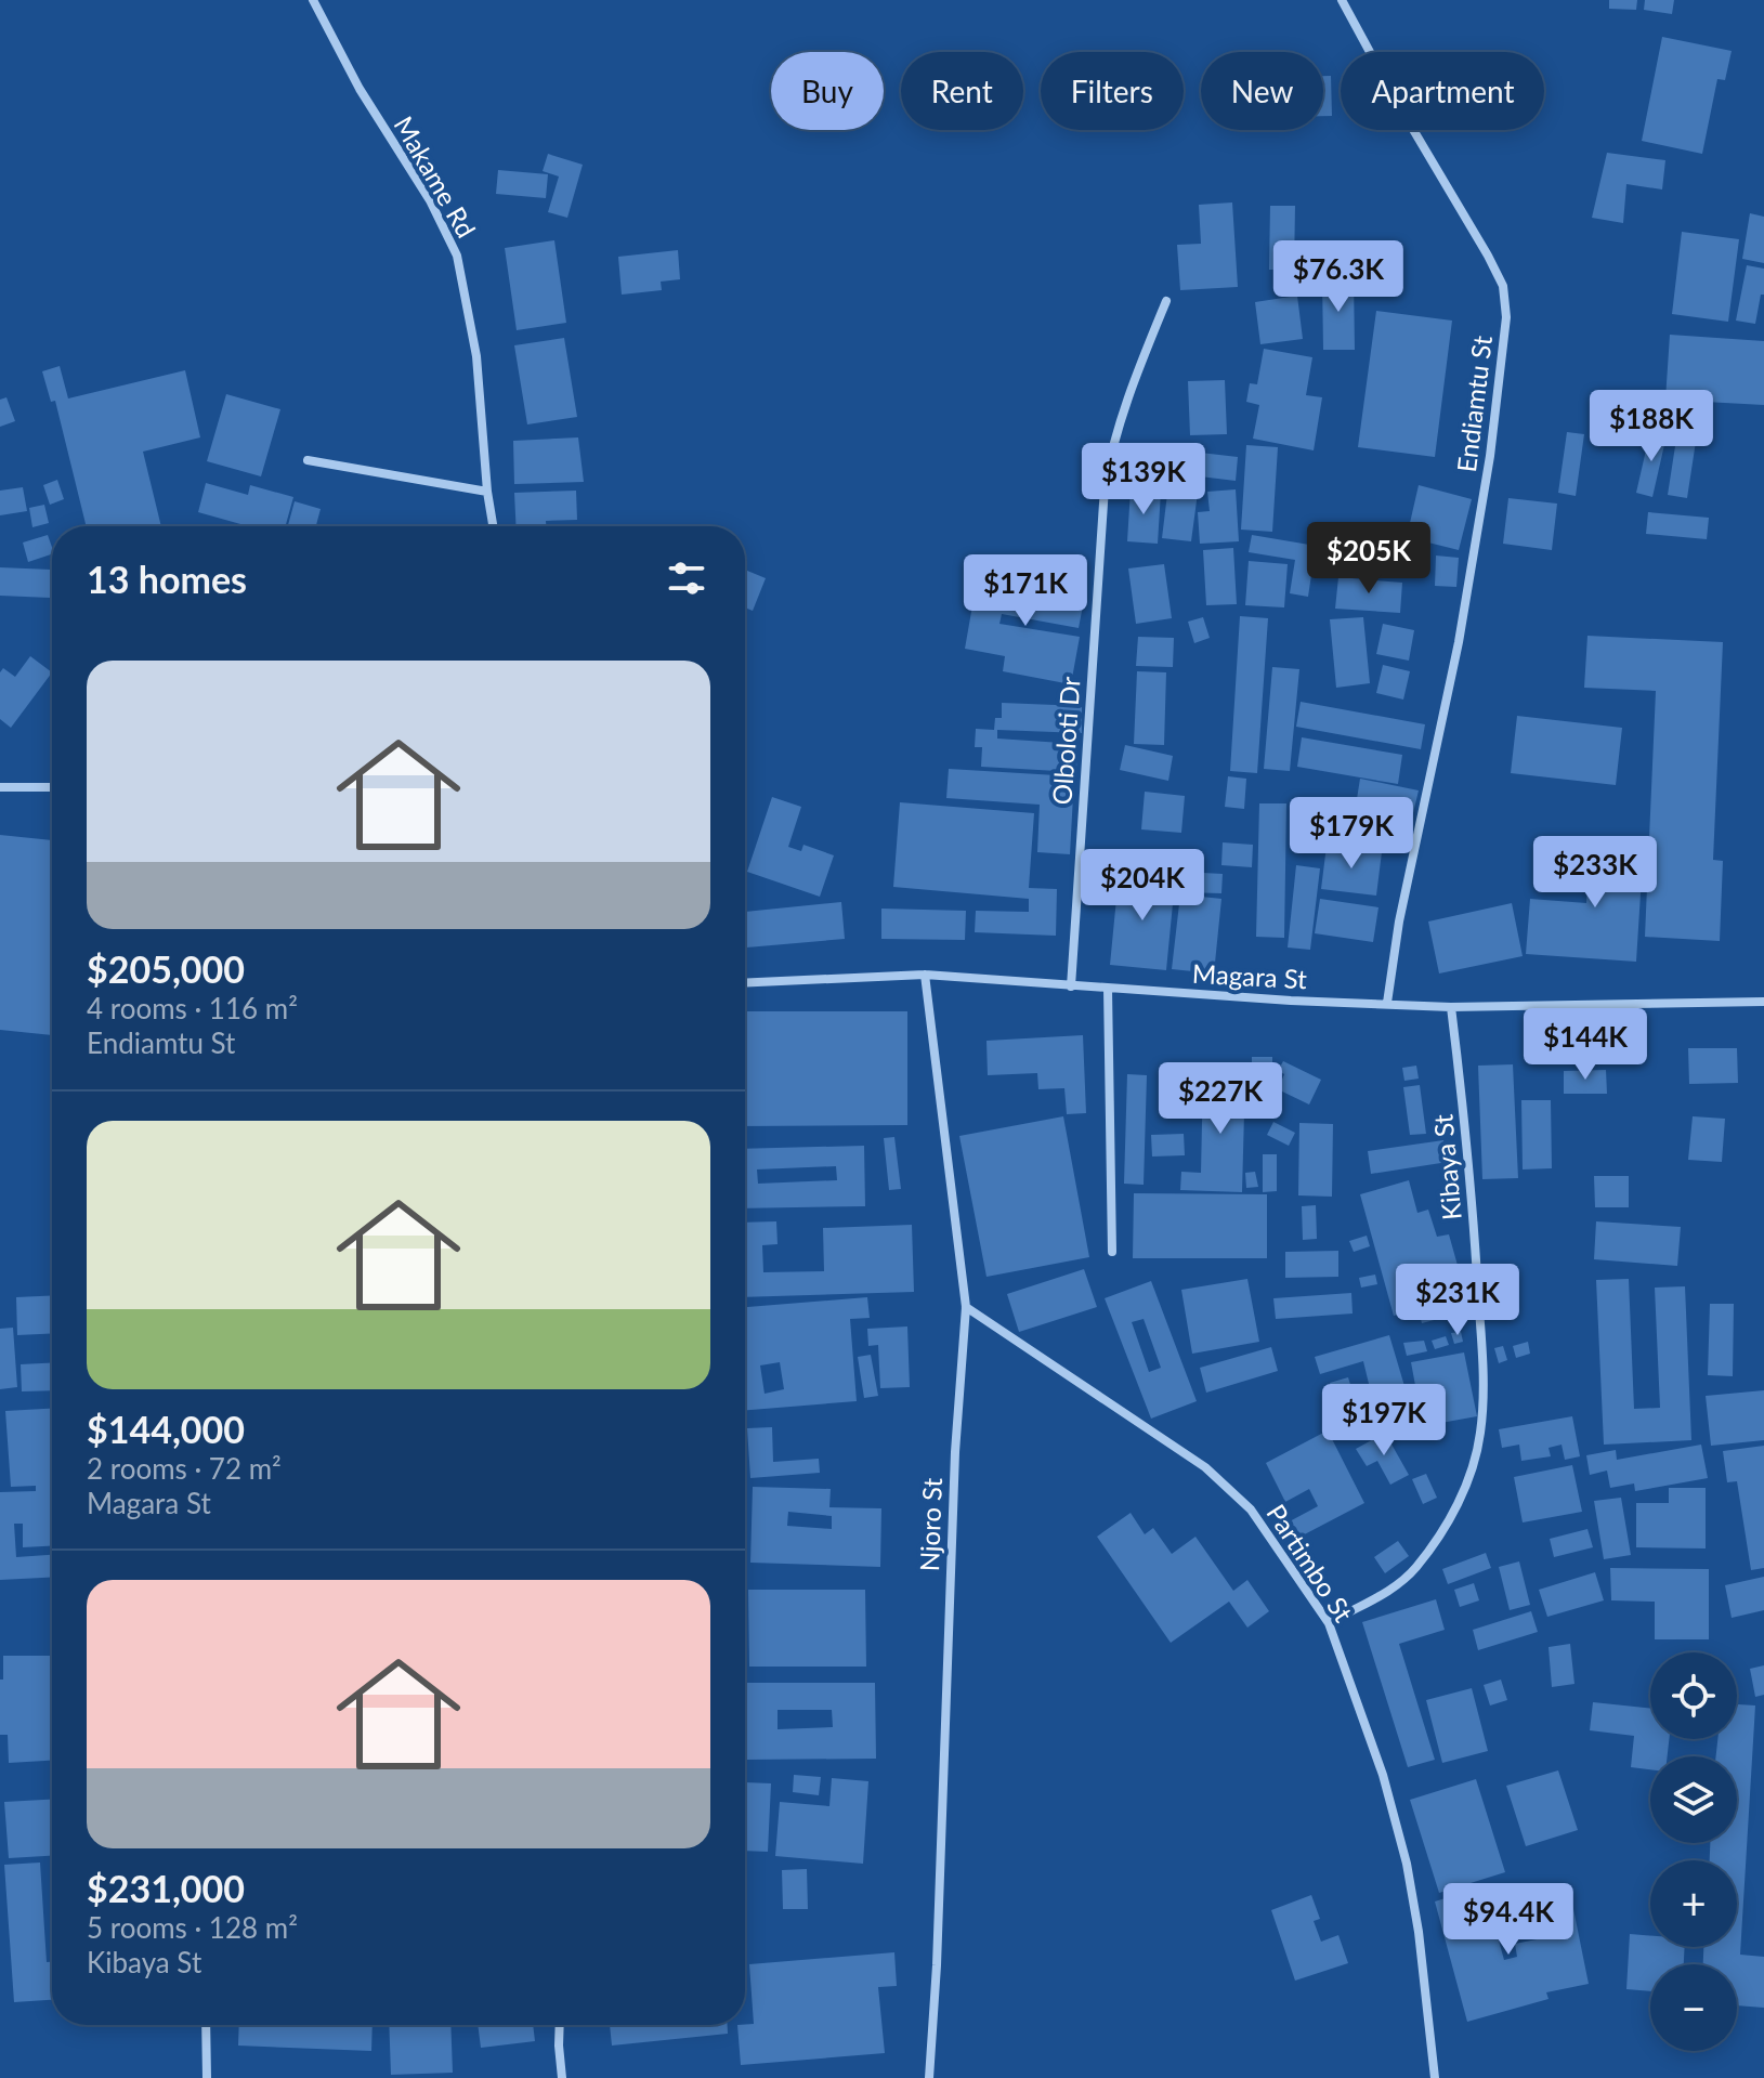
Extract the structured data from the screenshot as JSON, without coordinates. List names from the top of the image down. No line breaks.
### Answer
{"streets":{"street":["Makame Rd","Endiamtu St","Olboloti Dr","Magara St","Kibaya St","Njoro St","Partimbo St"]},"crossings":[["Endiamtu St","Magara St"],["Olboloti Dr","Magara St"],["Magara St","Kibaya St"],["Magara St","Njoro St"],["Kibaya St","Partimbo St"],["Njoro St","Partimbo St"]],"page":{"chip":["Buy","Rent","Filters","New","Apartment"],"price":["$76.3K","$188K","$139K","$205K","$171K","$179K","$233K","$204K","$144K","$227K","$231K","$197K","$94.4K"],"heading":"13 homes","list":[{"name":"$205,000","note":"4 rooms · 116 m² · Endiamtu St"},{"name":"$144,000","note":"2 rooms · 72 m² · Magara St"},{"name":"$231,000","note":"5 rooms · 128 m² · Kibaya St"}],"map_buttons":["+","−"]}}
